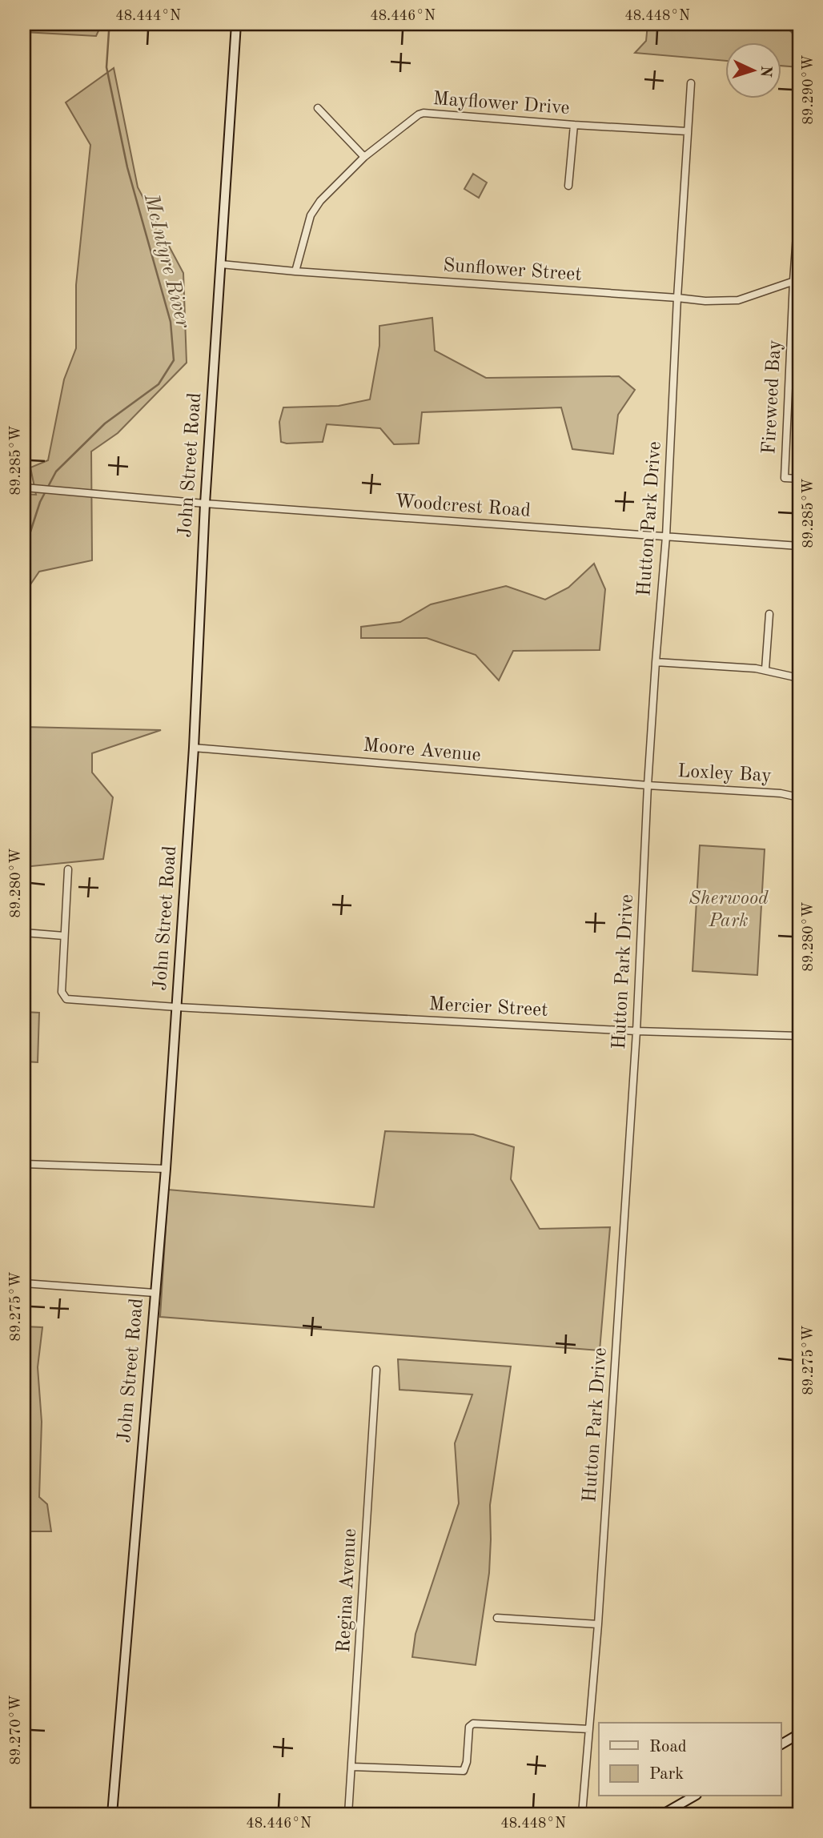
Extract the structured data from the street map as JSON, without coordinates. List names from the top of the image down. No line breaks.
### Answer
{"streets":{"main road":["John Street Road"],"street":["Mayflower Drive","Sunflower Street","Fireweed Bay","Woodcrest Road","Hutton Park Drive","Moore Avenue","Loxley Bay","Mercier Street","Regina Avenue"]},"crossings":[["Mayflower Drive","Sunflower Street"],["Mayflower Drive","Hutton Park Drive"],["Sunflower Street","Fireweed Bay"],["Sunflower Street","John Street Road"],["Sunflower Street","Hutton Park Drive"],["John Street Road","Woodcrest Road"],["John Street Road","Moore Avenue"],["John Street Road","Mercier Street"],["Woodcrest Road","Hutton Park Drive"],["Hutton Park Drive","Moore Avenue"],["Hutton Park Drive","Loxley Bay"],["Hutton Park Drive","Mercier Street"],["Moore Avenue","Loxley Bay"]],"water":["McIntyre River"],"parks":["Sherwood Park"],"legend":["Road","Park"],"north":"right","coordinates":["48.444°N","48.446°N","48.448°N","89.290°W","89.285°W","89.280°W","89.275°W","89.270°W"]}
